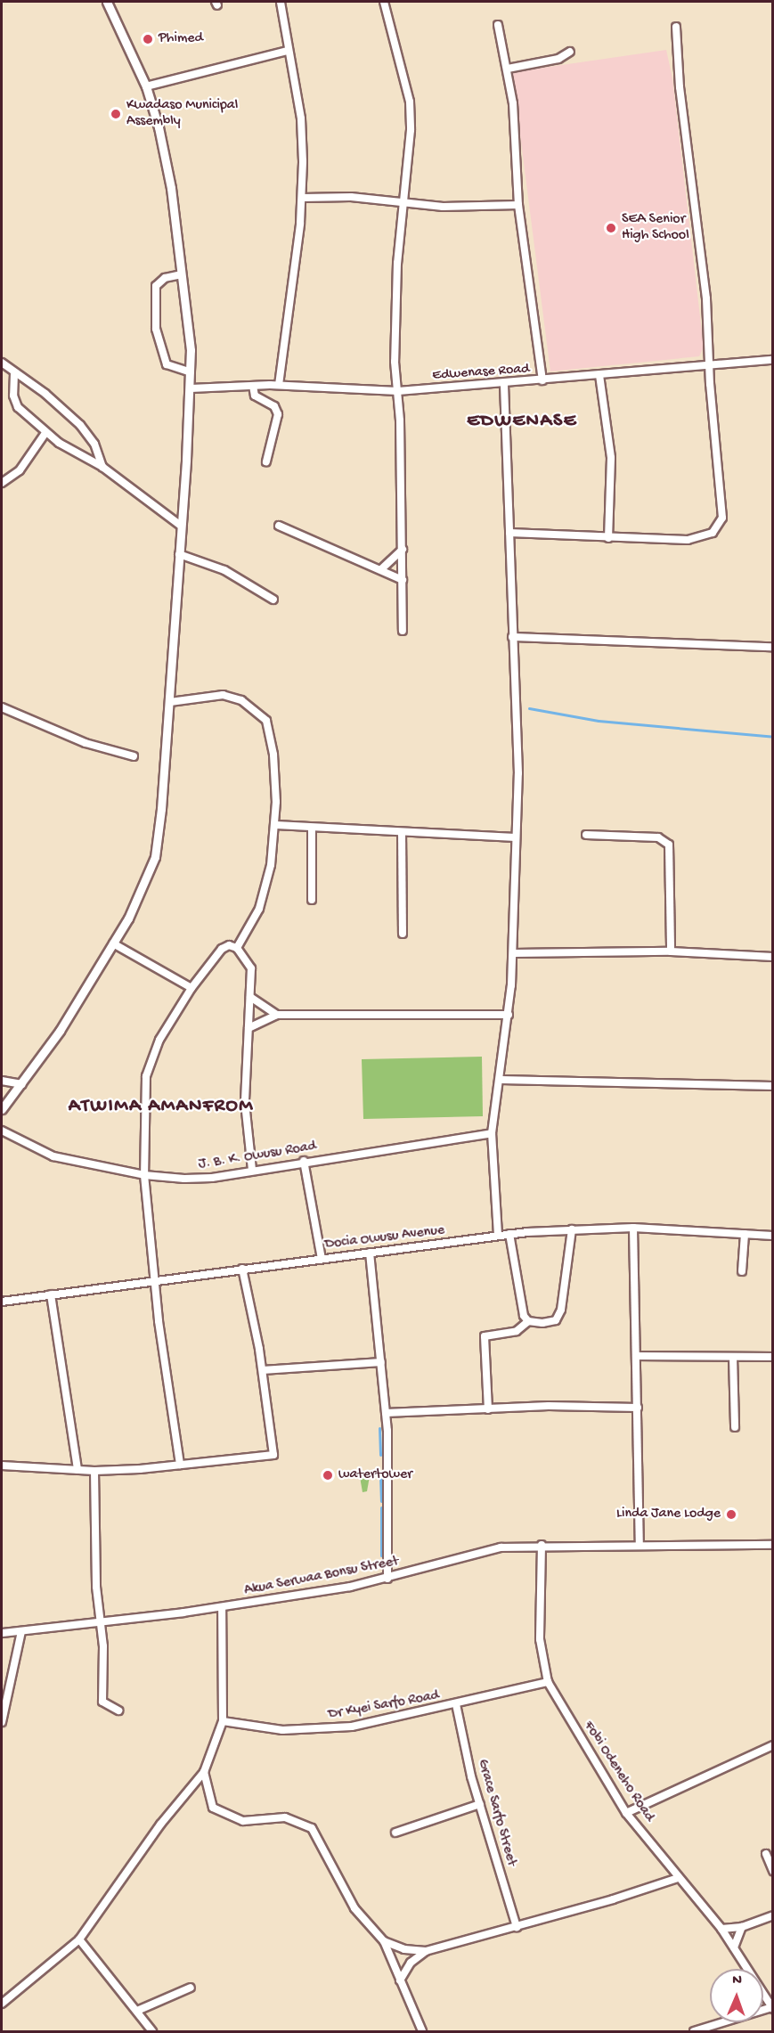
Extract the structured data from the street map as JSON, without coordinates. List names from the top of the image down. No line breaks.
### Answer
{"streets":{"street":["Edwenase Road","J. B. K. Owusu Road","Docia Owusu Avenue","Akua Serwaa Bonsu Street","Dr Kyei Sarfo Road","Fobi Odeneho Road","Grace Sarfo Street"]},"crossings":[["Akua Serwaa Bonsu Street","Fobi Odeneho Road"],["Dr Kyei Sarfo Road","Fobi Odeneho Road"],["Dr Kyei Sarfo Road","Grace Sarfo Street"]],"districts":["EDWENASE","ATWIMA AMANFROM"],"places":["Phimed","Kwadaso Municipal Assembly","SEA Senior High School","watertower","Linda Jane Lodge"],"north":"top"}
